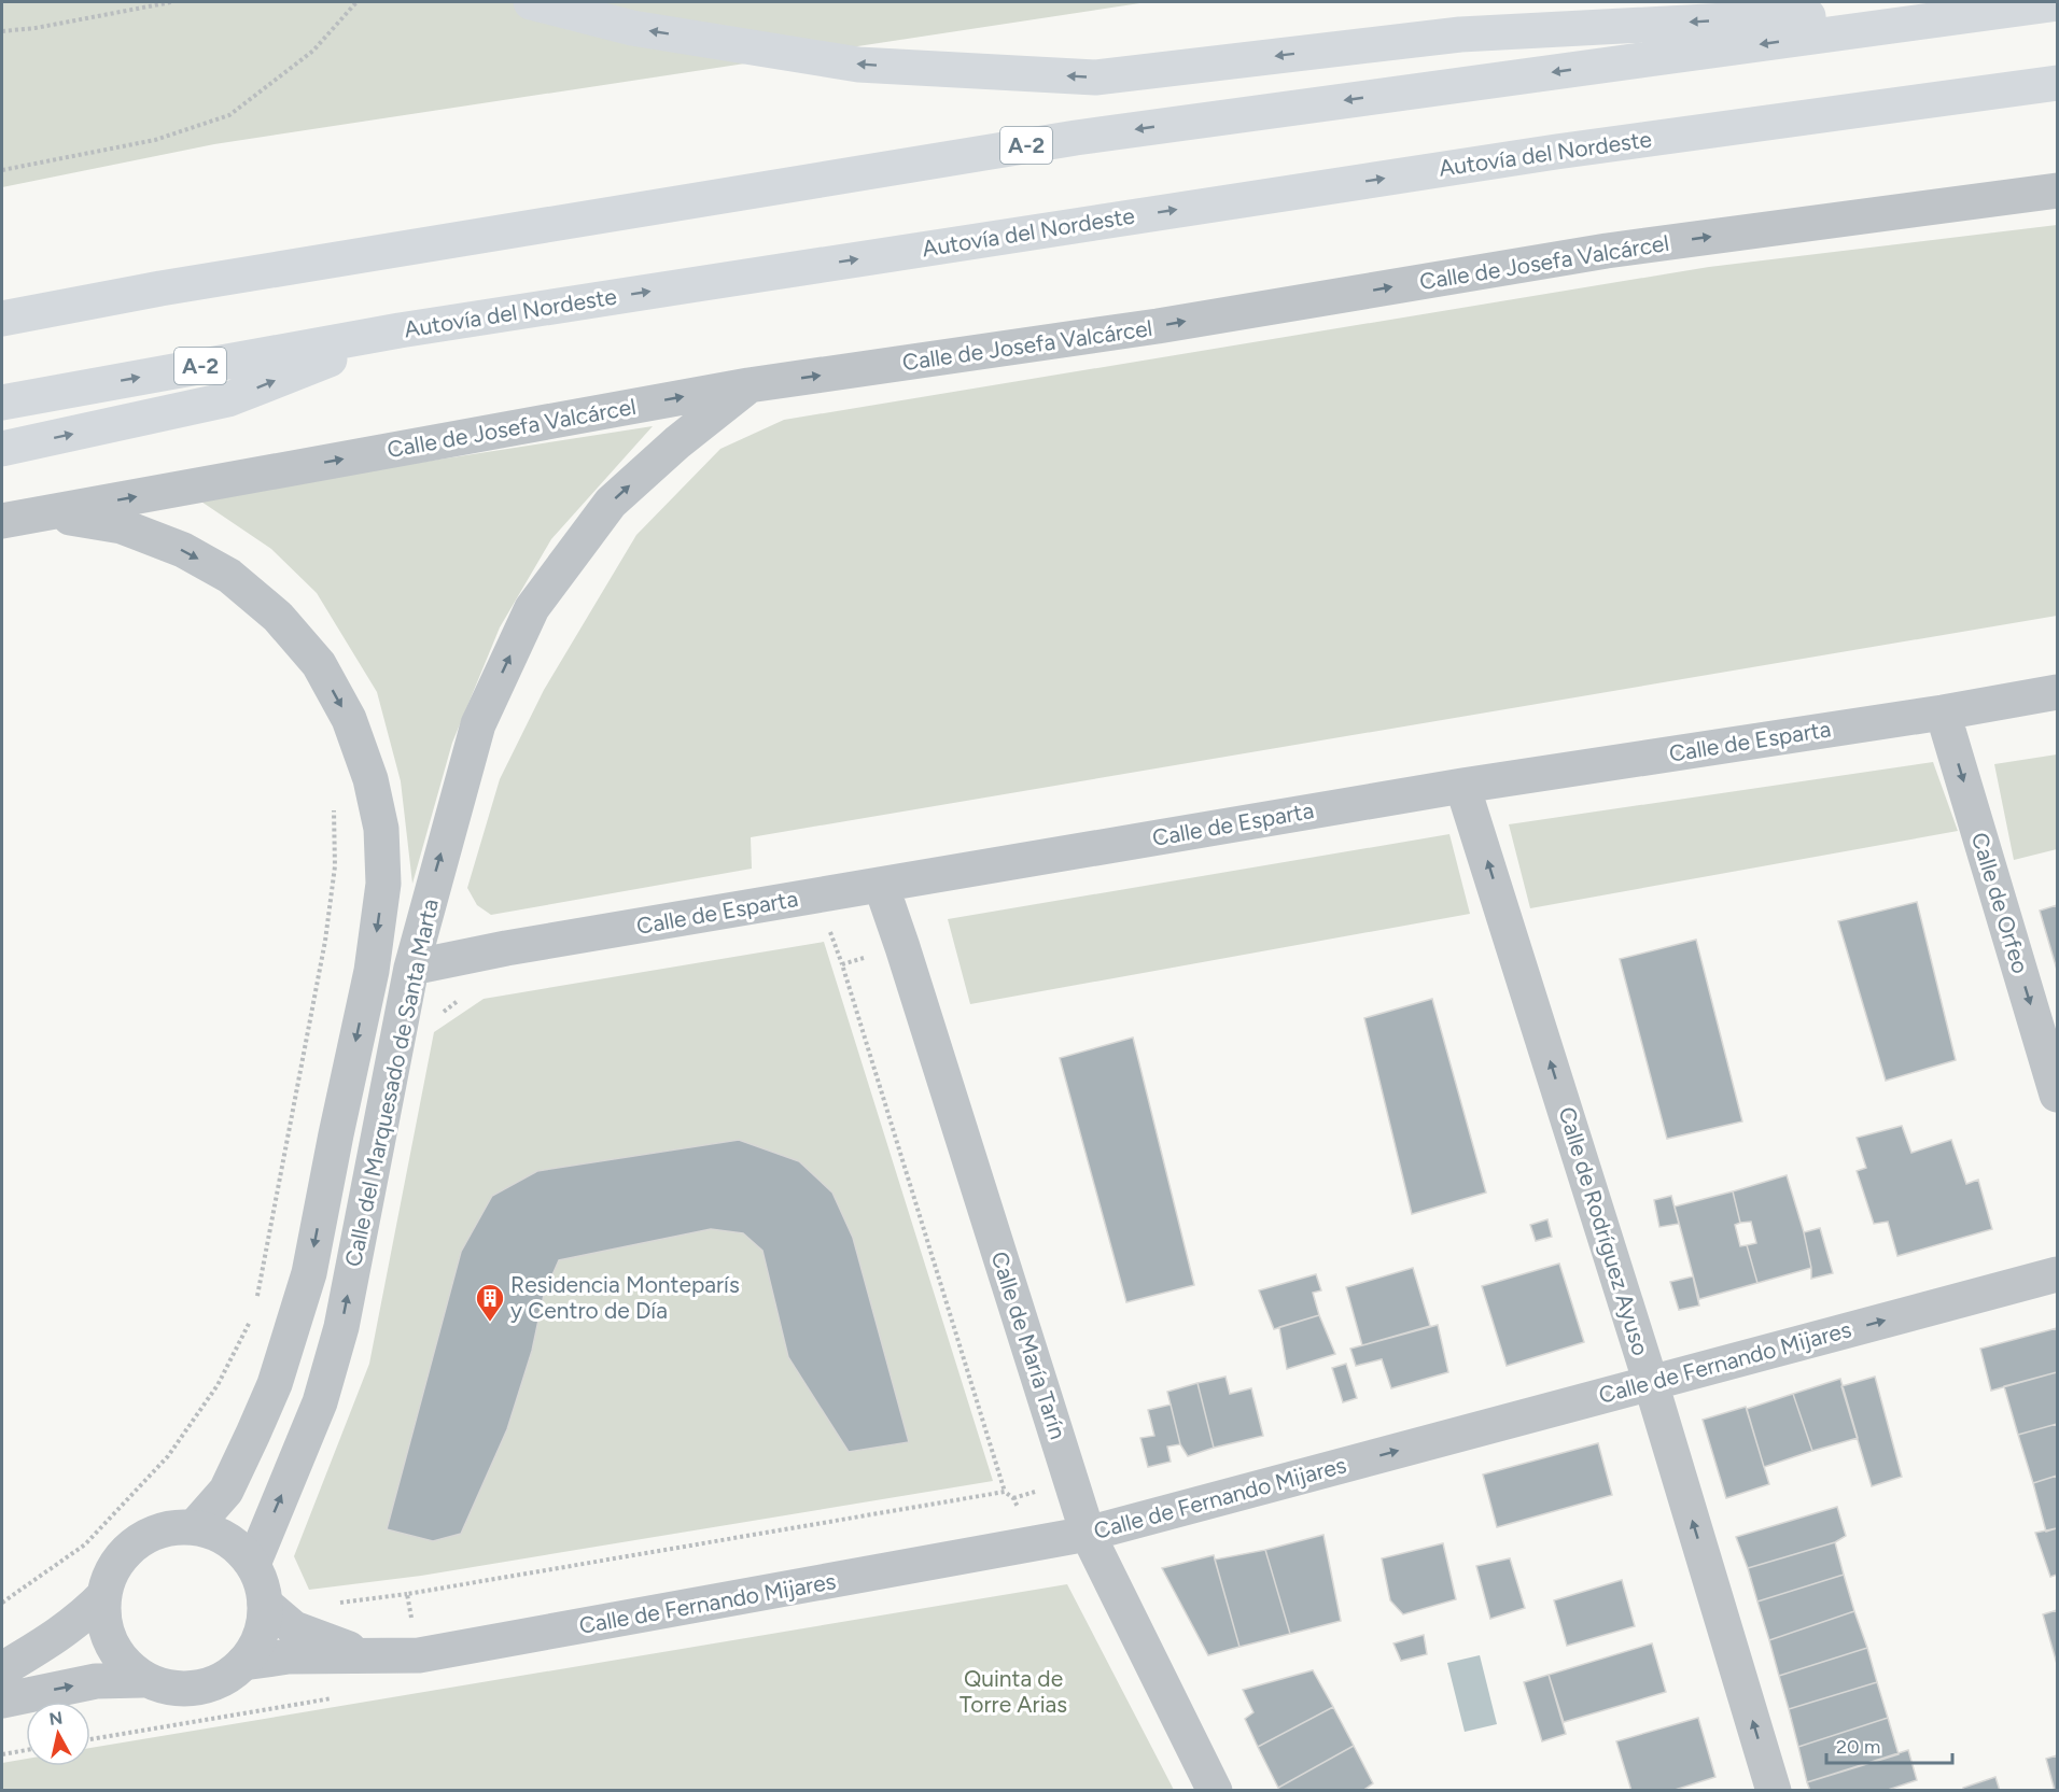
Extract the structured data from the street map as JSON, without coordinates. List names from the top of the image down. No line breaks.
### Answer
{"streets":{"highway":["A-2","Autovía del Nordeste"],"street":["Calle de Josefa Valcárcel","Calle de Esparta","Calle de Orfeo","Calle del Marquesado de Santa Marta","Calle de Rodríguez Ayuso","Calle de María Tarín","Calle de Fernando Mijares"]},"crossings":[["Calle de Josefa Valcárcel","Calle del Marquesado de Santa Marta"],["Calle de Esparta","Calle de Orfeo"],["Calle de Esparta","Calle del Marquesado de Santa Marta"],["Calle de Esparta","Calle de Rodríguez Ayuso"],["Calle de Esparta","Calle de María Tarín"],["Calle del Marquesado de Santa Marta","Calle de Fernando Mijares"],["Calle de Rodríguez Ayuso","Calle de Fernando Mijares"],["Calle de María Tarín","Calle de Fernando Mijares"]],"one_way":["Calle de Josefa Valcárcel","Calle de Orfeo","Calle de Rodríguez Ayuso","Calle de Fernando Mijares"],"parks":["Quinta de Torre Arias"],"places":{"building":["Residencia Monteparís y Centro de Día"]},"scale_bar":"20 m","north":"top"}
